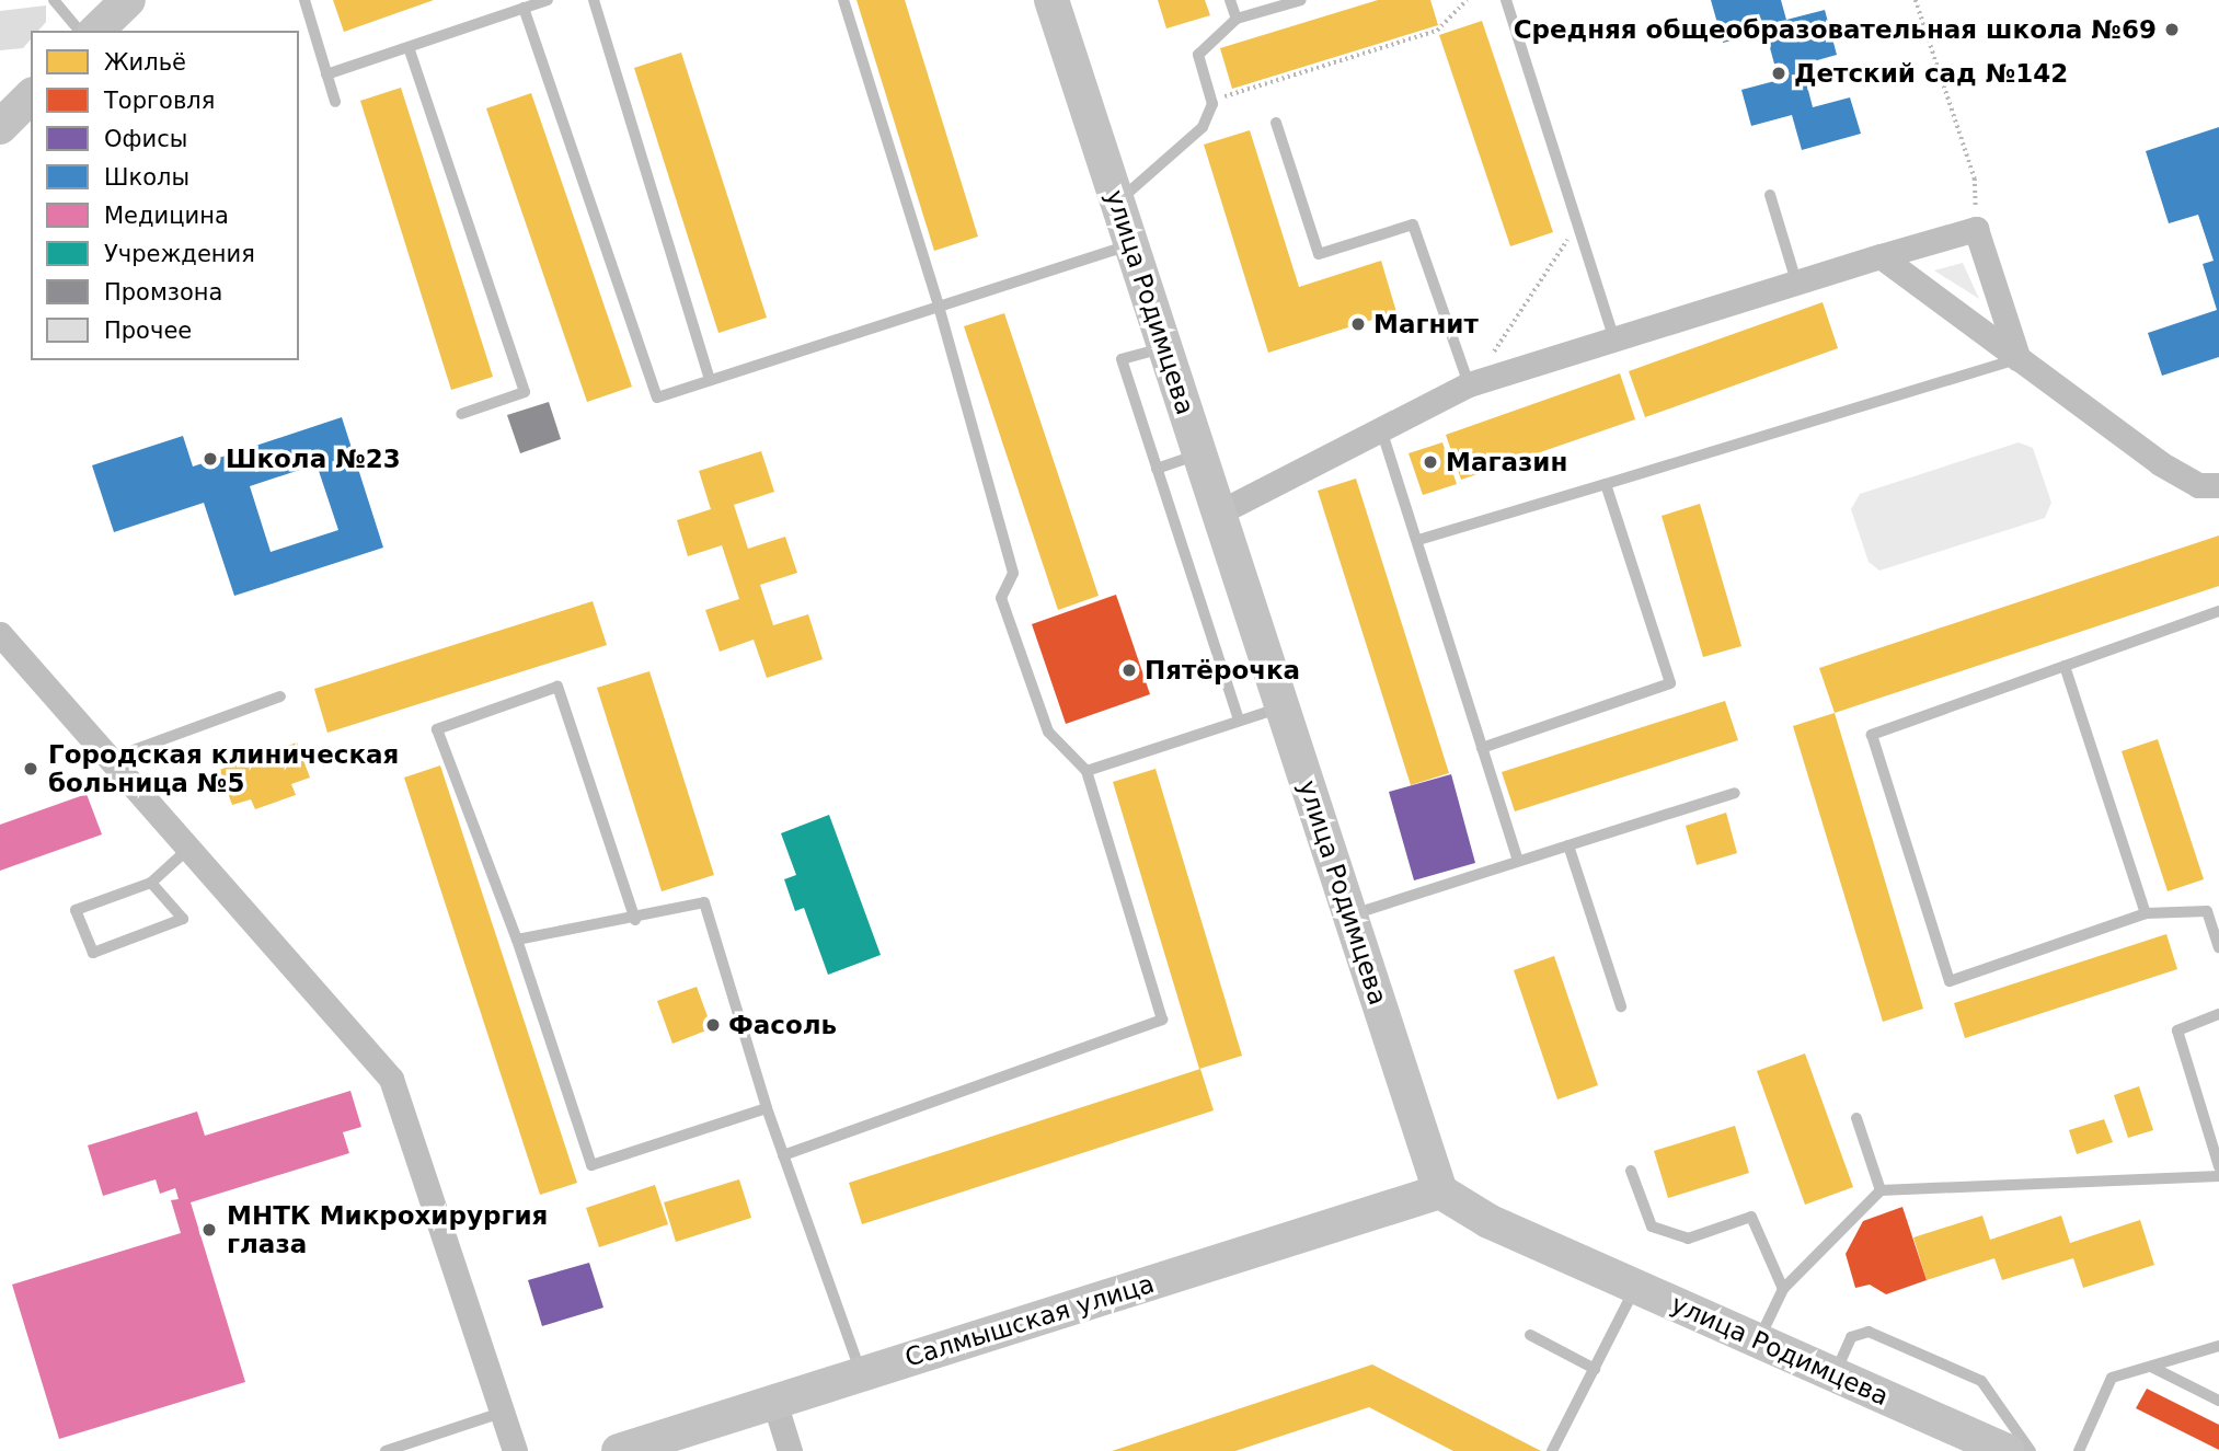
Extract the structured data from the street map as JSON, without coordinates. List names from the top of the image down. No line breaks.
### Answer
{"streets":{"main road":["улица Родимцева","Салмышская улица"]},"crossings":[["улица Родимцева","Салмышская улица"]],"places":["Средняя общеобразовательная школа №69","Детский сад №142","Магнит","Школа №23","Магазин","Пятёрочка","Городская клиническая больница №5","Фасоль","МНТК Микрохирургия глаза"],"legend":["Жильё","Торговля","Офисы","Школы","Медицина","Учреждения","Промзона","Прочее"]}
